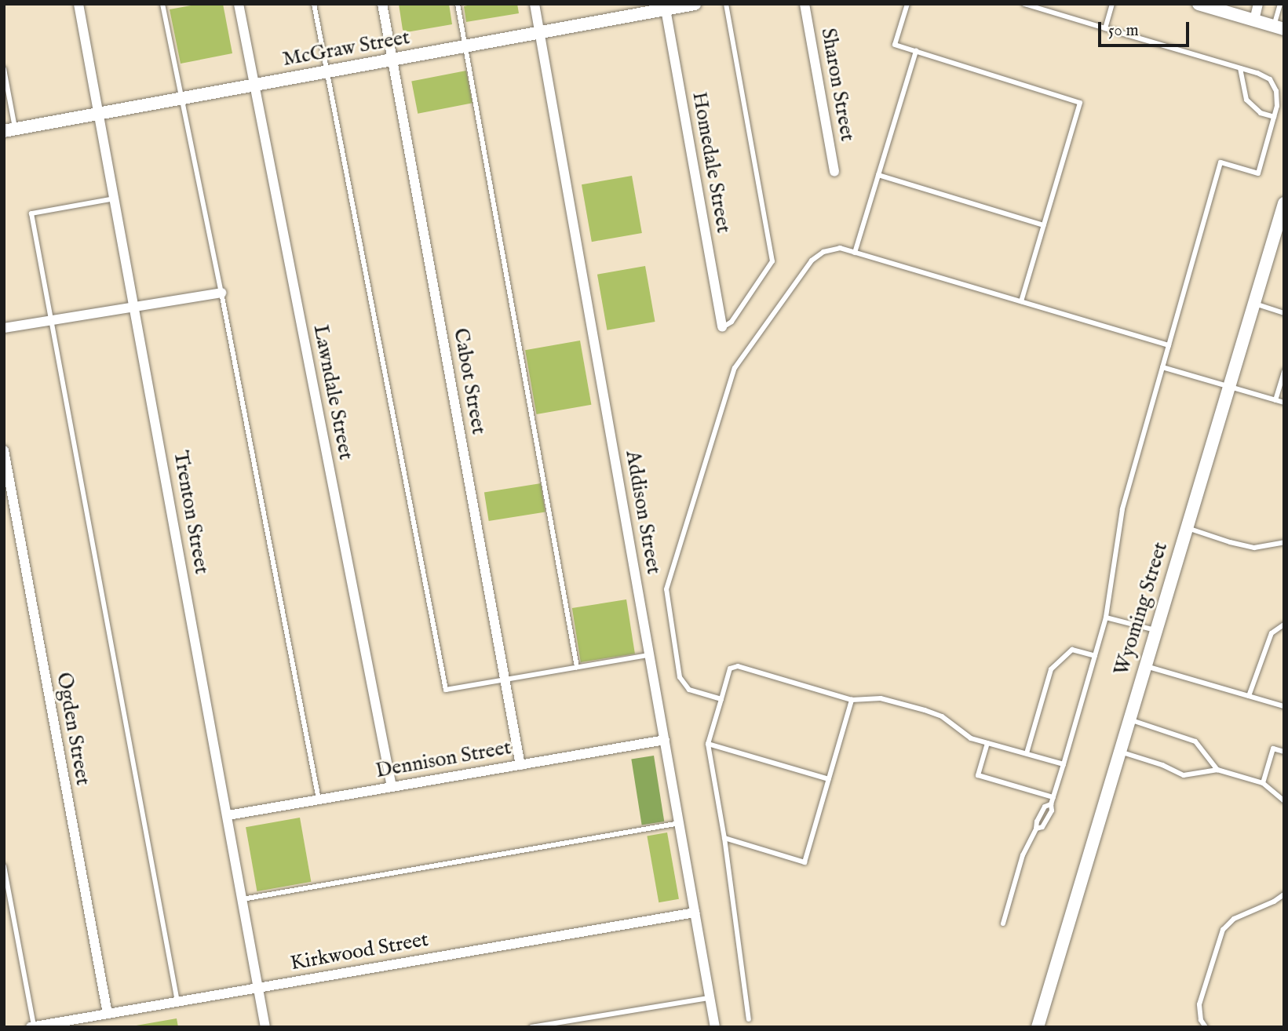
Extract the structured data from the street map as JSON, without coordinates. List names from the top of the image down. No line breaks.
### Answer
{"streets":{"street":["McGraw Street","Sharon Street","Homedale Street","Cabot Street","Lawndale Street","Trenton Street","Addison Street","Wyoming Street","Ogden Street","Dennison Street","Kirkwood Street"]},"crossings":[["McGraw Street","Homedale Street"],["McGraw Street","Cabot Street"],["McGraw Street","Lawndale Street"],["McGraw Street","Trenton Street"],["McGraw Street","Addison Street"],["Cabot Street","Dennison Street"],["Lawndale Street","Dennison Street"],["Trenton Street","Dennison Street"],["Trenton Street","Kirkwood Street"],["Addison Street","Dennison Street"],["Addison Street","Kirkwood Street"],["Ogden Street","Kirkwood Street"]],"scale_bar":"50 m"}
